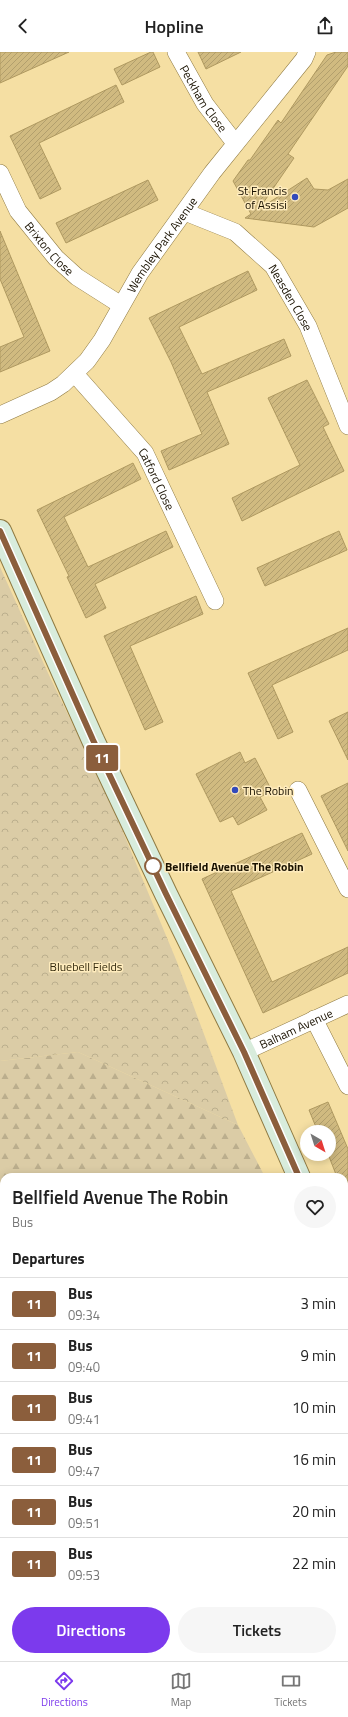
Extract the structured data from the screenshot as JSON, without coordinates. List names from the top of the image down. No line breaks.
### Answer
{"streets":{"street":["Peckham Close","Wembley Park Avenue","Brixton Close","Neasden Close","Catford Close","Balham Avenue"]},"crossings":[["Peckham Close","Wembley Park Avenue"],["Wembley Park Avenue","Brixton Close"],["Wembley Park Avenue","Neasden Close"],["Wembley Park Avenue","Catford Close"]],"parks":["Bluebell Fields"],"places":["St Francis of Assisi","The Robin","Bellfield Avenue The Robin"],"lines":["bus line 11"],"north":"bottom right","page":{"header":"Hopline","on_map":"11","heading":[["Bellfield Avenue The Robin","Bus"],"Departures"],"list":[{"mark":"11","name":"Bus","note":"09:34","value":"3 min"},{"mark":"11","name":"Bus","note":"09:40","value":"9 min"},{"mark":"11","name":"Bus","note":"09:41","value":"10 min"},{"mark":"11","name":"Bus","note":"09:47","value":"16 min"},{"mark":"11","name":"Bus","note":"09:51","value":"20 min"},{"mark":"11","name":"Bus","note":"09:53","value":"22 min"}],"buttons":["Directions","Tickets"],"tabs":["Directions","Map","Tickets"]}}
